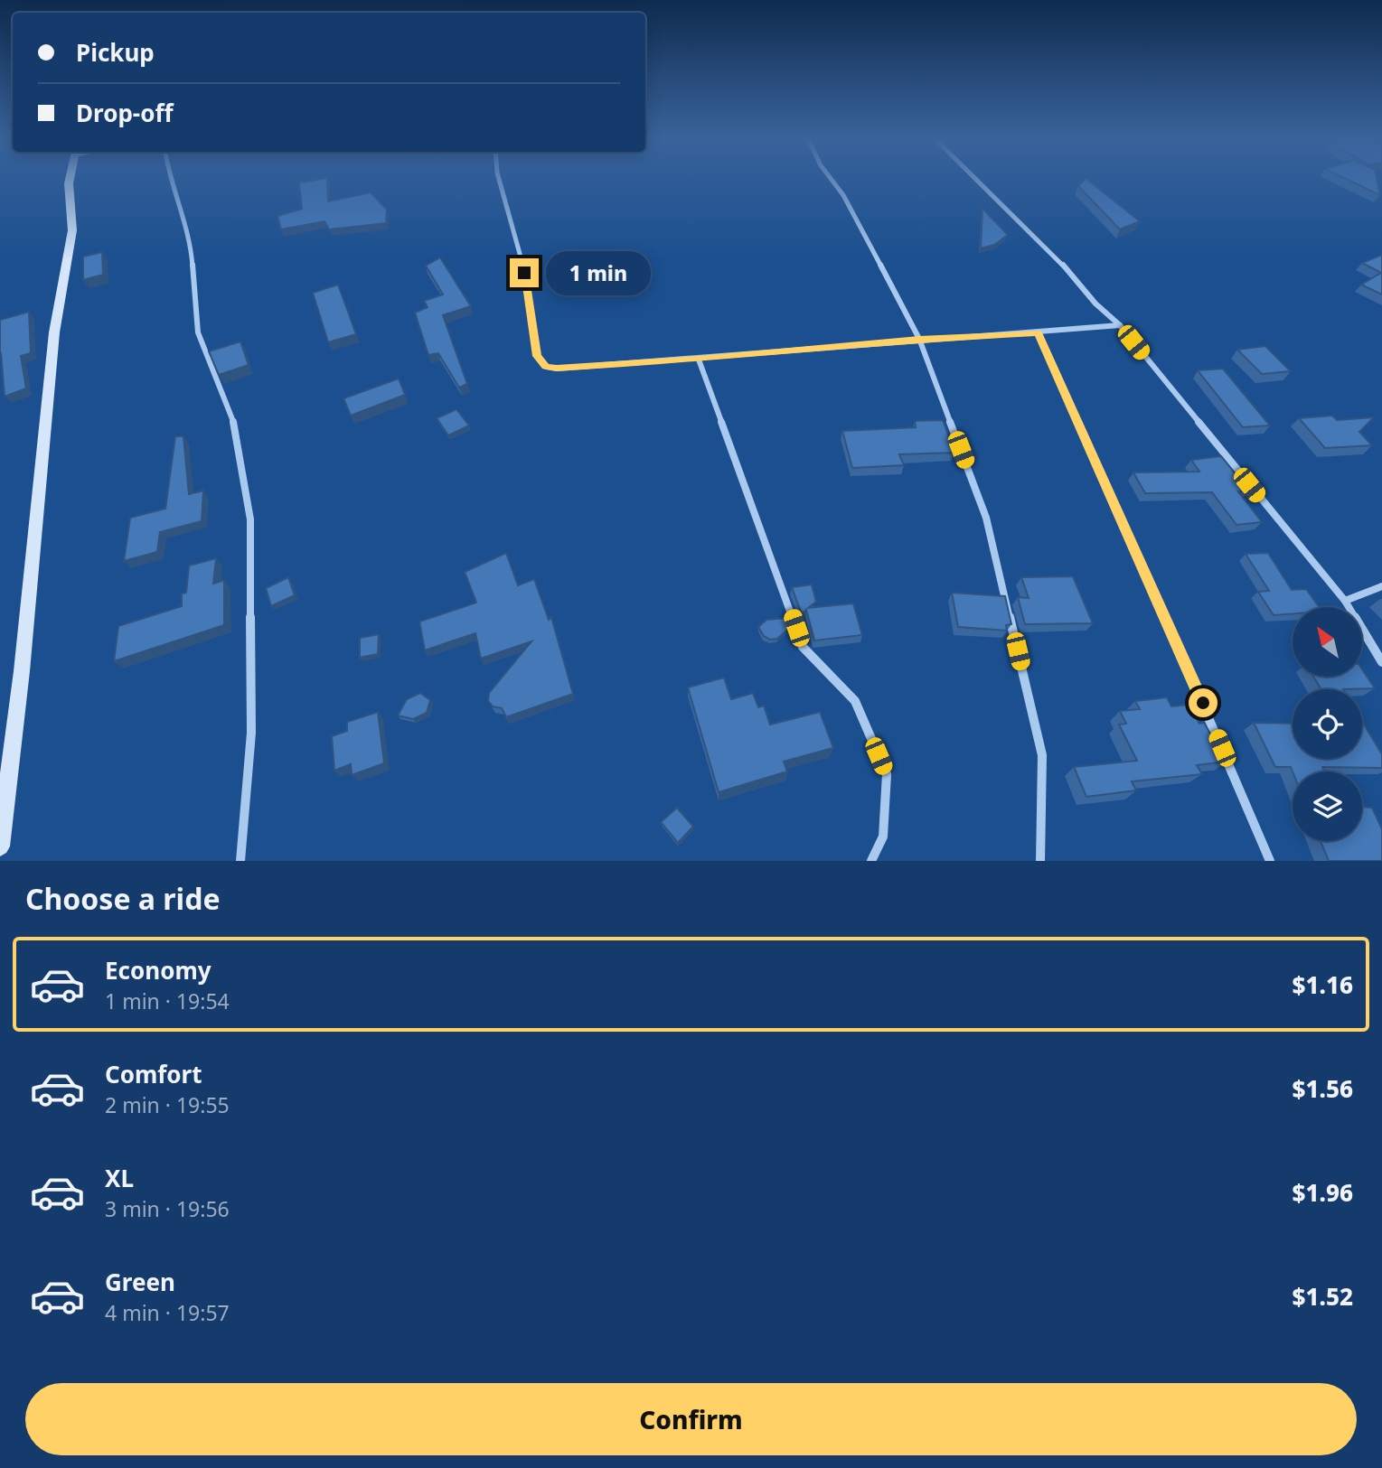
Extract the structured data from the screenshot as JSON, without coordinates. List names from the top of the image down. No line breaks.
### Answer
{"north":"top left","page":{"banner":["Pickup","Drop-off"],"bubble":"1 min","heading":"Choose a ride","list":[{"name":"Economy","note":"1 min · 19:54","value":"$1.16"},{"name":"Comfort","note":"2 min · 19:55","value":"$1.56"},{"name":"XL","note":"3 min · 19:56","value":"$1.96"},{"name":"Green","note":"4 min · 19:57","value":"$1.52"}],"buttons":"Confirm"}}
